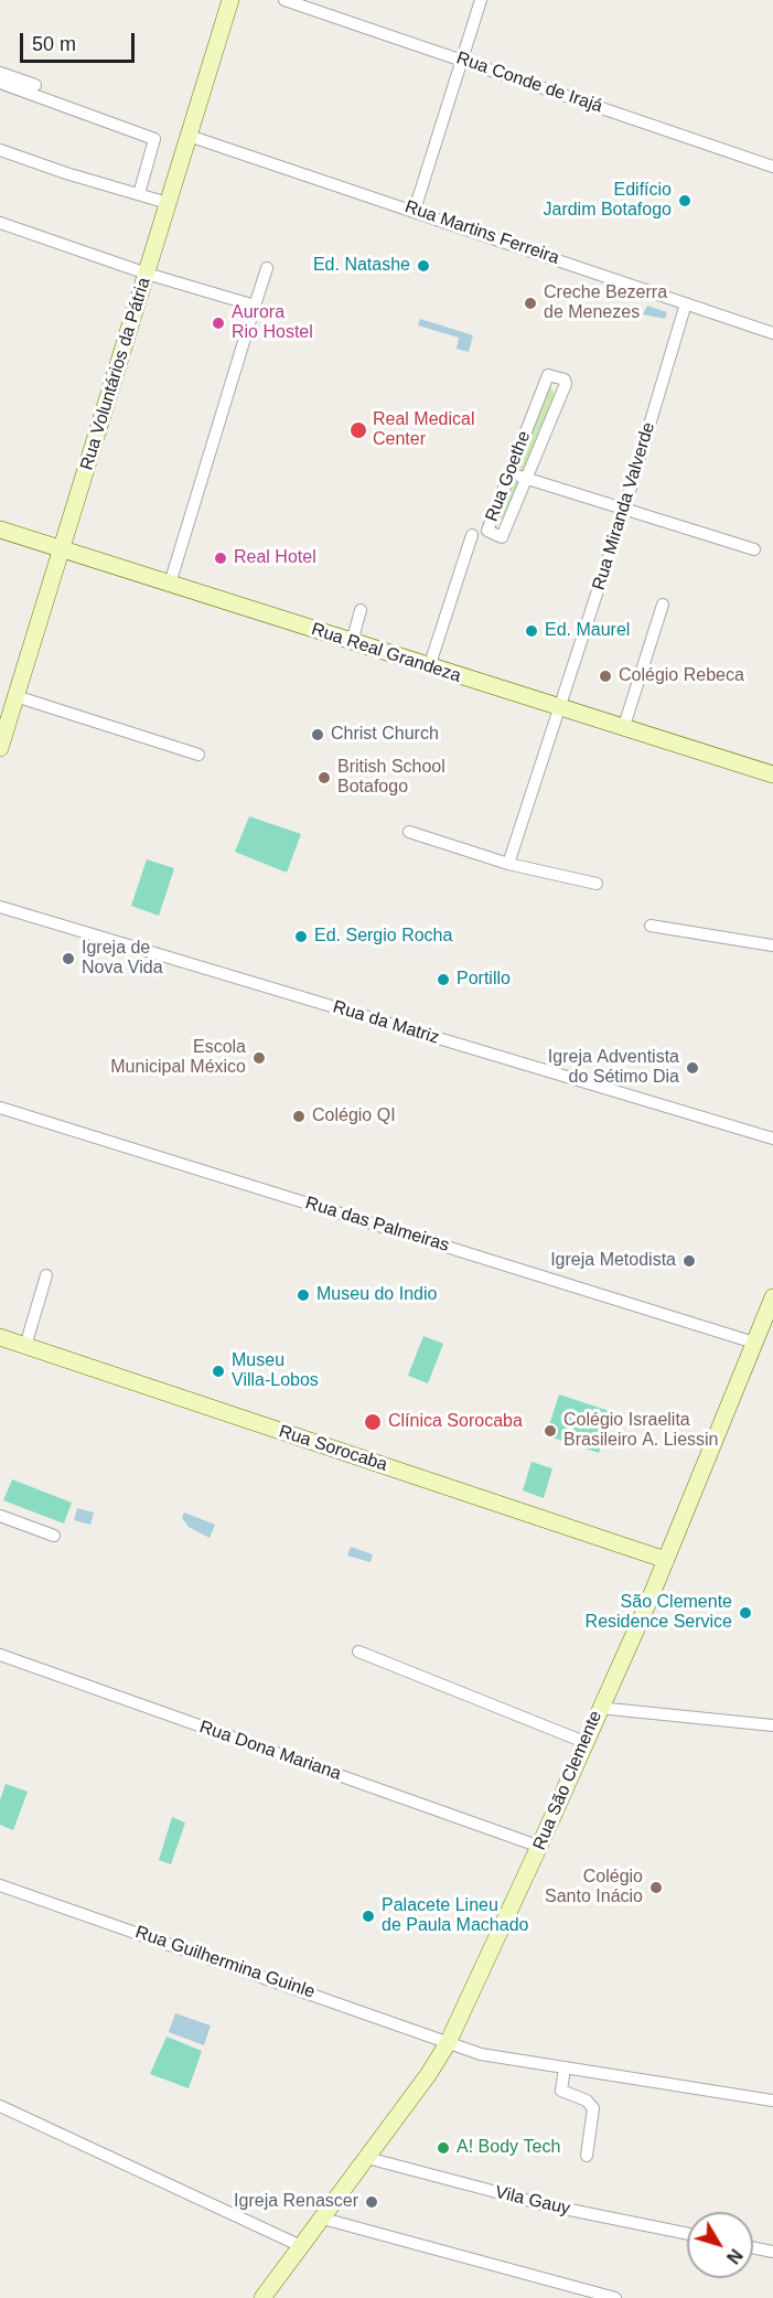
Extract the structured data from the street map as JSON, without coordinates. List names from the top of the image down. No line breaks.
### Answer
{"streets":{"main road":["Rua Voluntários da Pátria","Rua Real Grandeza","Rua Sorocaba","Rua São Clemente"],"street":["Rua Conde de Irajá","Rua Martins Ferreira","Rua Goethe","Rua Miranda Valverde","Rua da Matriz","Rua das Palmeiras","Rua Dona Mariana","Rua Guilhermina Guinle","Vila Gauy"]},"crossings":[["Rua Martins Ferreira","Rua Voluntários da Pátria"],["Rua Martins Ferreira","Rua Miranda Valverde"],["Rua Voluntários da Pátria","Rua Real Grandeza"],["Rua Miranda Valverde","Rua Real Grandeza"],["Rua das Palmeiras","Rua São Clemente"],["Rua Sorocaba","Rua São Clemente"],["Rua Dona Mariana","Rua São Clemente"],["Rua São Clemente","Rua Guilhermina Guinle"],["Rua São Clemente","Vila Gauy"]],"places":["Edifício Jardim Botafogo","Ed. Natashe","Creche Bezerra de Menezes","Aurora Rio Hostel","Real Medical Center","Real Hotel","Ed. Maurel","Colégio Rebeca","Christ Church","British School Botafogo","Ed. Sergio Rocha","Igreja de Nova Vida","Portillo","Escola Municipal México","Igreja Adventista do Sétimo Dia","Colégio QI","Igreja Metodista","Museu do Indio","Museu Villa-Lobos","Clínica Sorocaba","Colégio Israelita Brasileiro A. Liessin","São Clemente Residence Service","Colégio Santo Inácio","Palacete Lineu de Paula Machado","A! Body Tech","Igreja Renascer"],"scale_bar":"50 m","north":"bottom right"}
